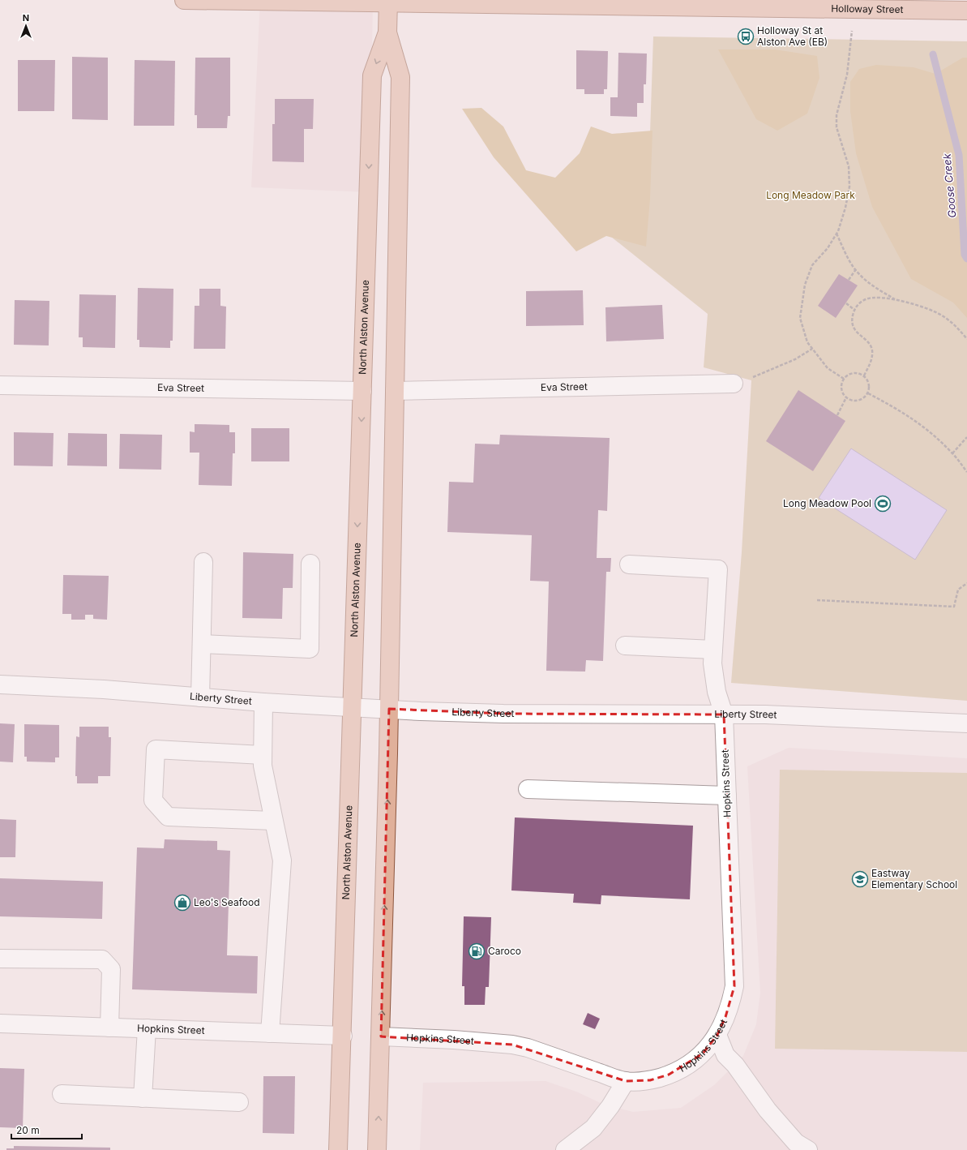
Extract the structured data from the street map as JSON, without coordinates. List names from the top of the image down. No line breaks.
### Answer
{"streets":{"main road":["Holloway Street","North Alston Avenue"],"street":["Eva Street","Liberty Street","Hopkins Street"]},"crossings":[["Holloway Street","North Alston Avenue"],["North Alston Avenue","Eva Street"],["North Alston Avenue","Liberty Street"],["North Alston Avenue","Hopkins Street"],["Liberty Street","Hopkins Street"]],"water":["Goose Creek"],"parks":["Long Meadow Park"],"places":{"bus stop":["Holloway St at Alston Ave (EB)"],"sports":["Long Meadow Pool"],"school or university":["Eastway Elementary School"],"shop":["Leo's Seafood"],"fuel station":["Caroco"]},"scale_bar":"20 m","north":"top"}
